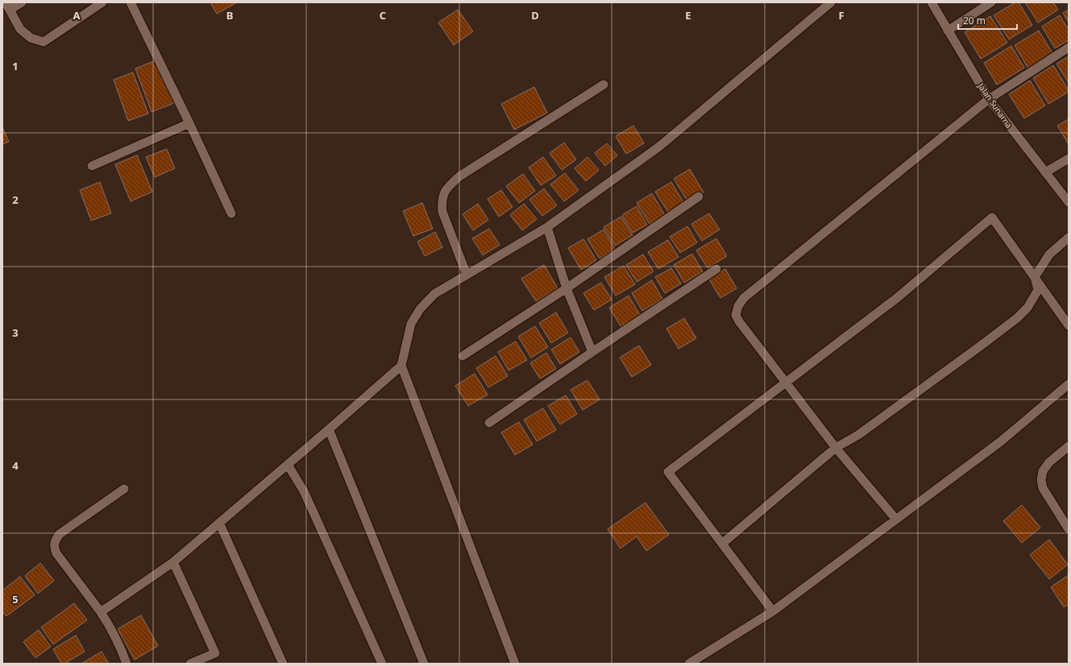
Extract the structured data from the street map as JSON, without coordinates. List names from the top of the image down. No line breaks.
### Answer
{"streets":{"street":["Jalan Sunarna"]},"scale_bar":"20 m","grid":{"columns":["A","B","C","D","E","F"],"rows":["1","2","3","4","5"]}}
